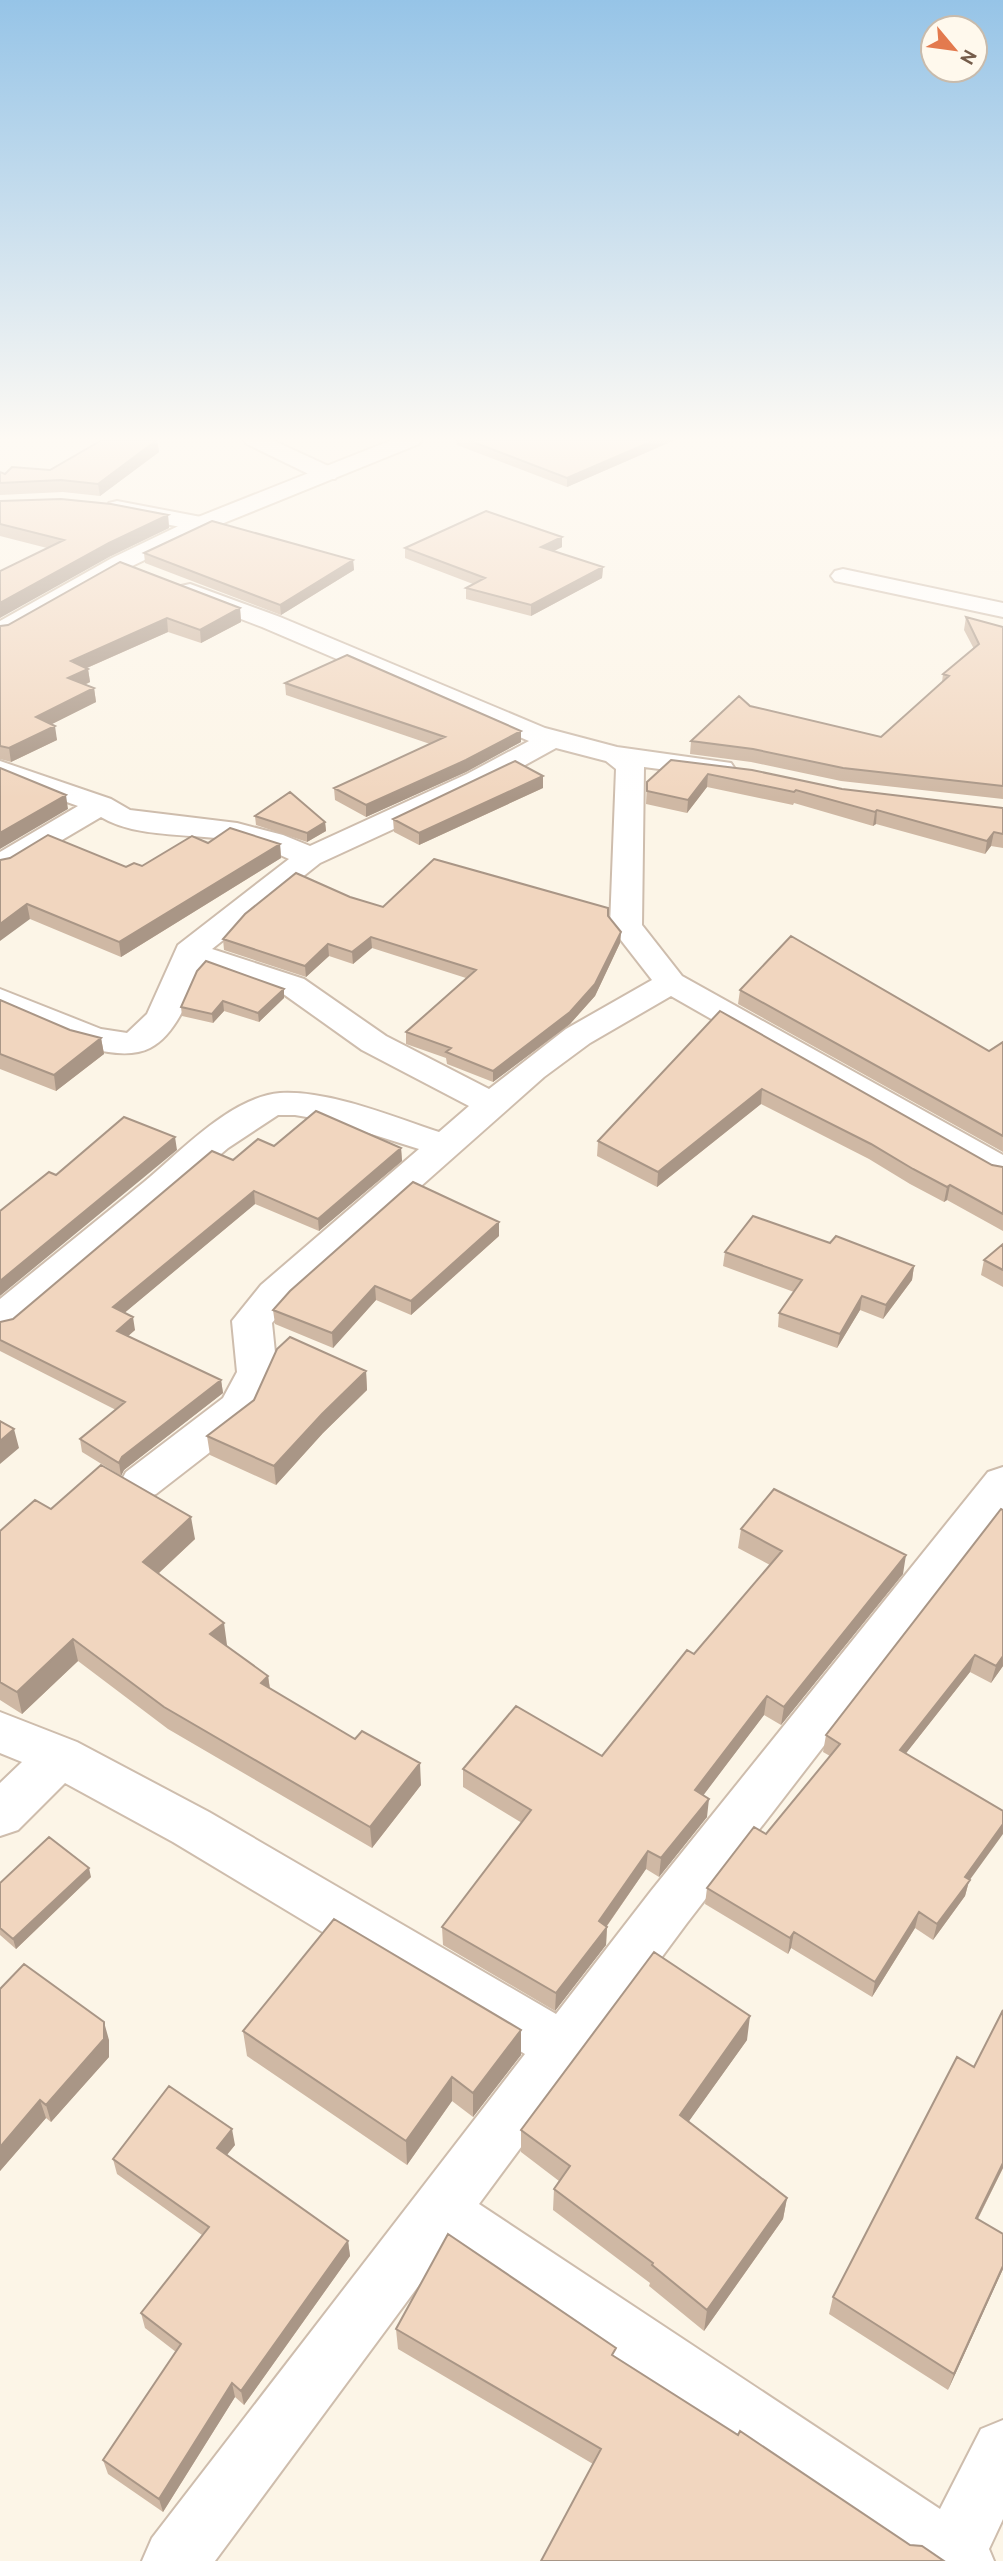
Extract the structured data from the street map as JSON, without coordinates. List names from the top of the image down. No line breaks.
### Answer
{"north":"bottom right"}
